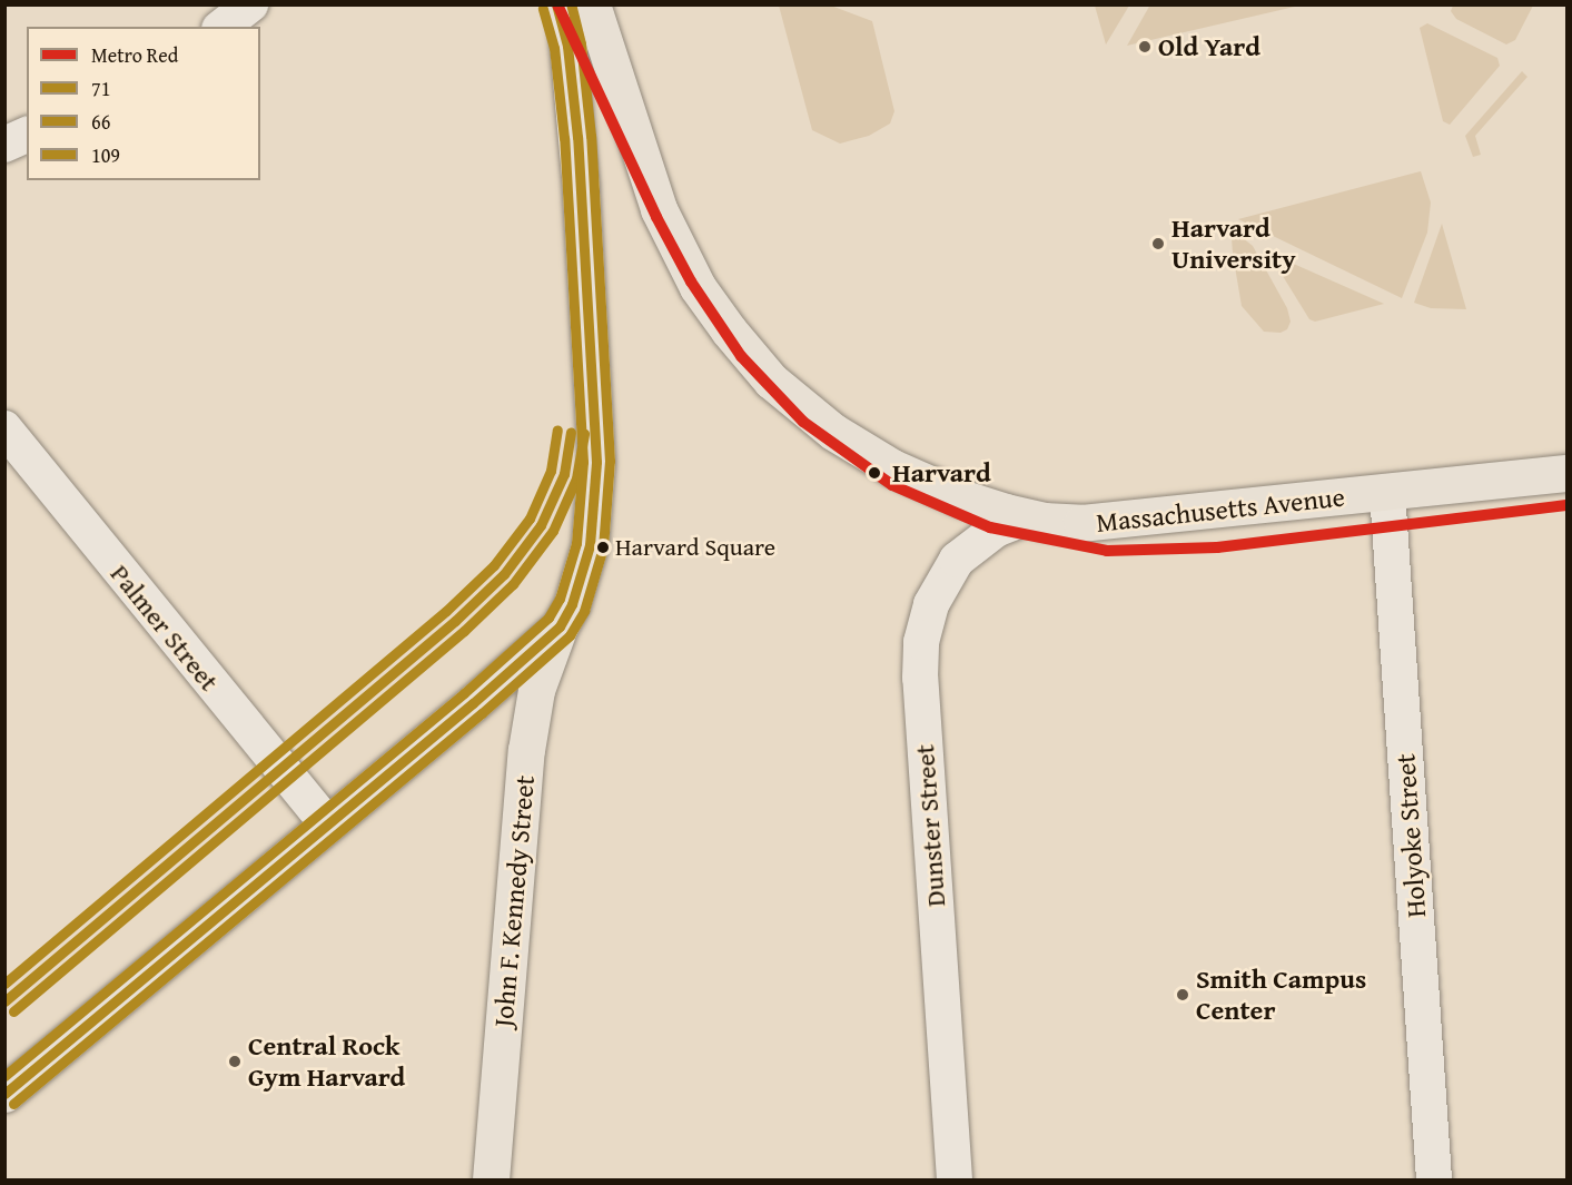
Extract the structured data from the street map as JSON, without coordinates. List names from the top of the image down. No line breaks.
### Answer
{"streets":{"main road":["Massachusetts Avenue","John F. Kennedy Street"],"street":["Palmer Street","Dunster Street","Holyoke Street"]},"crossings":[["Massachusetts Avenue","Dunster Street"],["Massachusetts Avenue","Holyoke Street"]],"places":["Old Yard","Harvard University","Harvard","Harvard Square","Smith Campus Center","Central Rock Gym Harvard"],"lines":["metro line Red","transit line 71","transit line 66","transit line 109"],"legend":["Metro Red","71","66","109"]}
